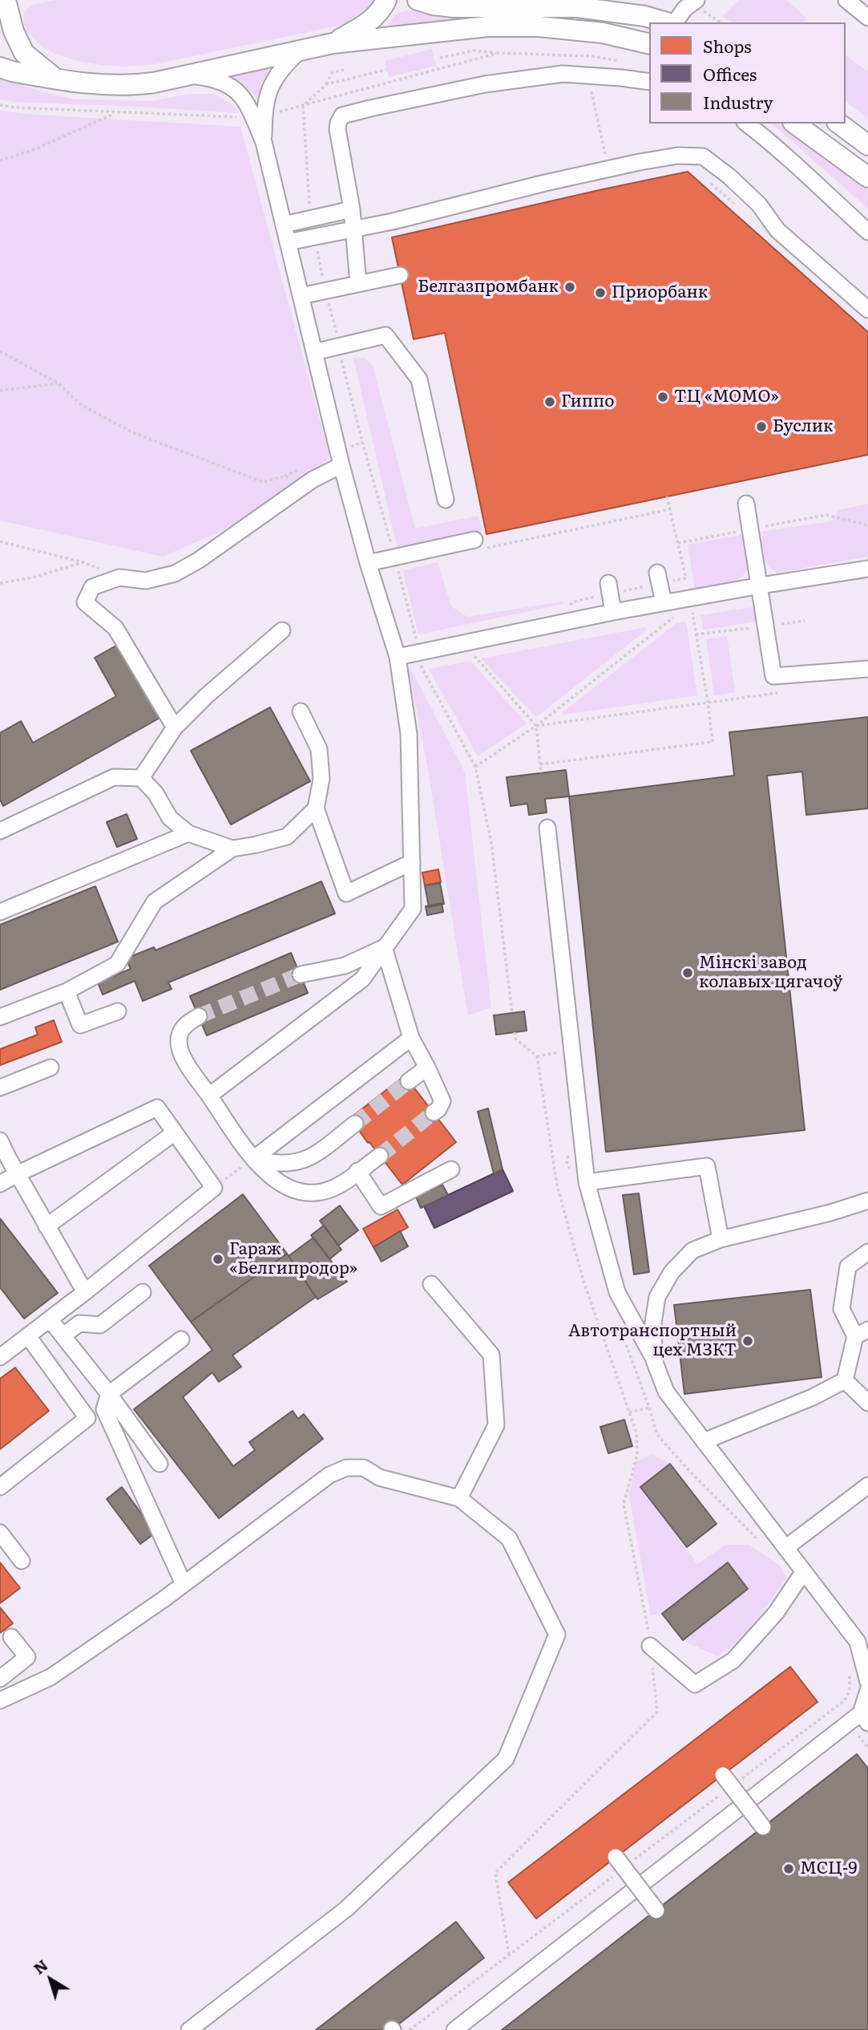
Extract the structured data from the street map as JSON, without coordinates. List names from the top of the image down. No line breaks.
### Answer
{"places":["Белгазпромбанк","Приорбанк","ТЦ «МОМО»","Гиппо","Буслик","Мінскі завод колавых цягачоў","Гараж «Белгипродор»","Автотранспортный цех МЗКТ","МСЦ-9"],"legend":["Shops","Offices","Industry"],"north":"top left"}
